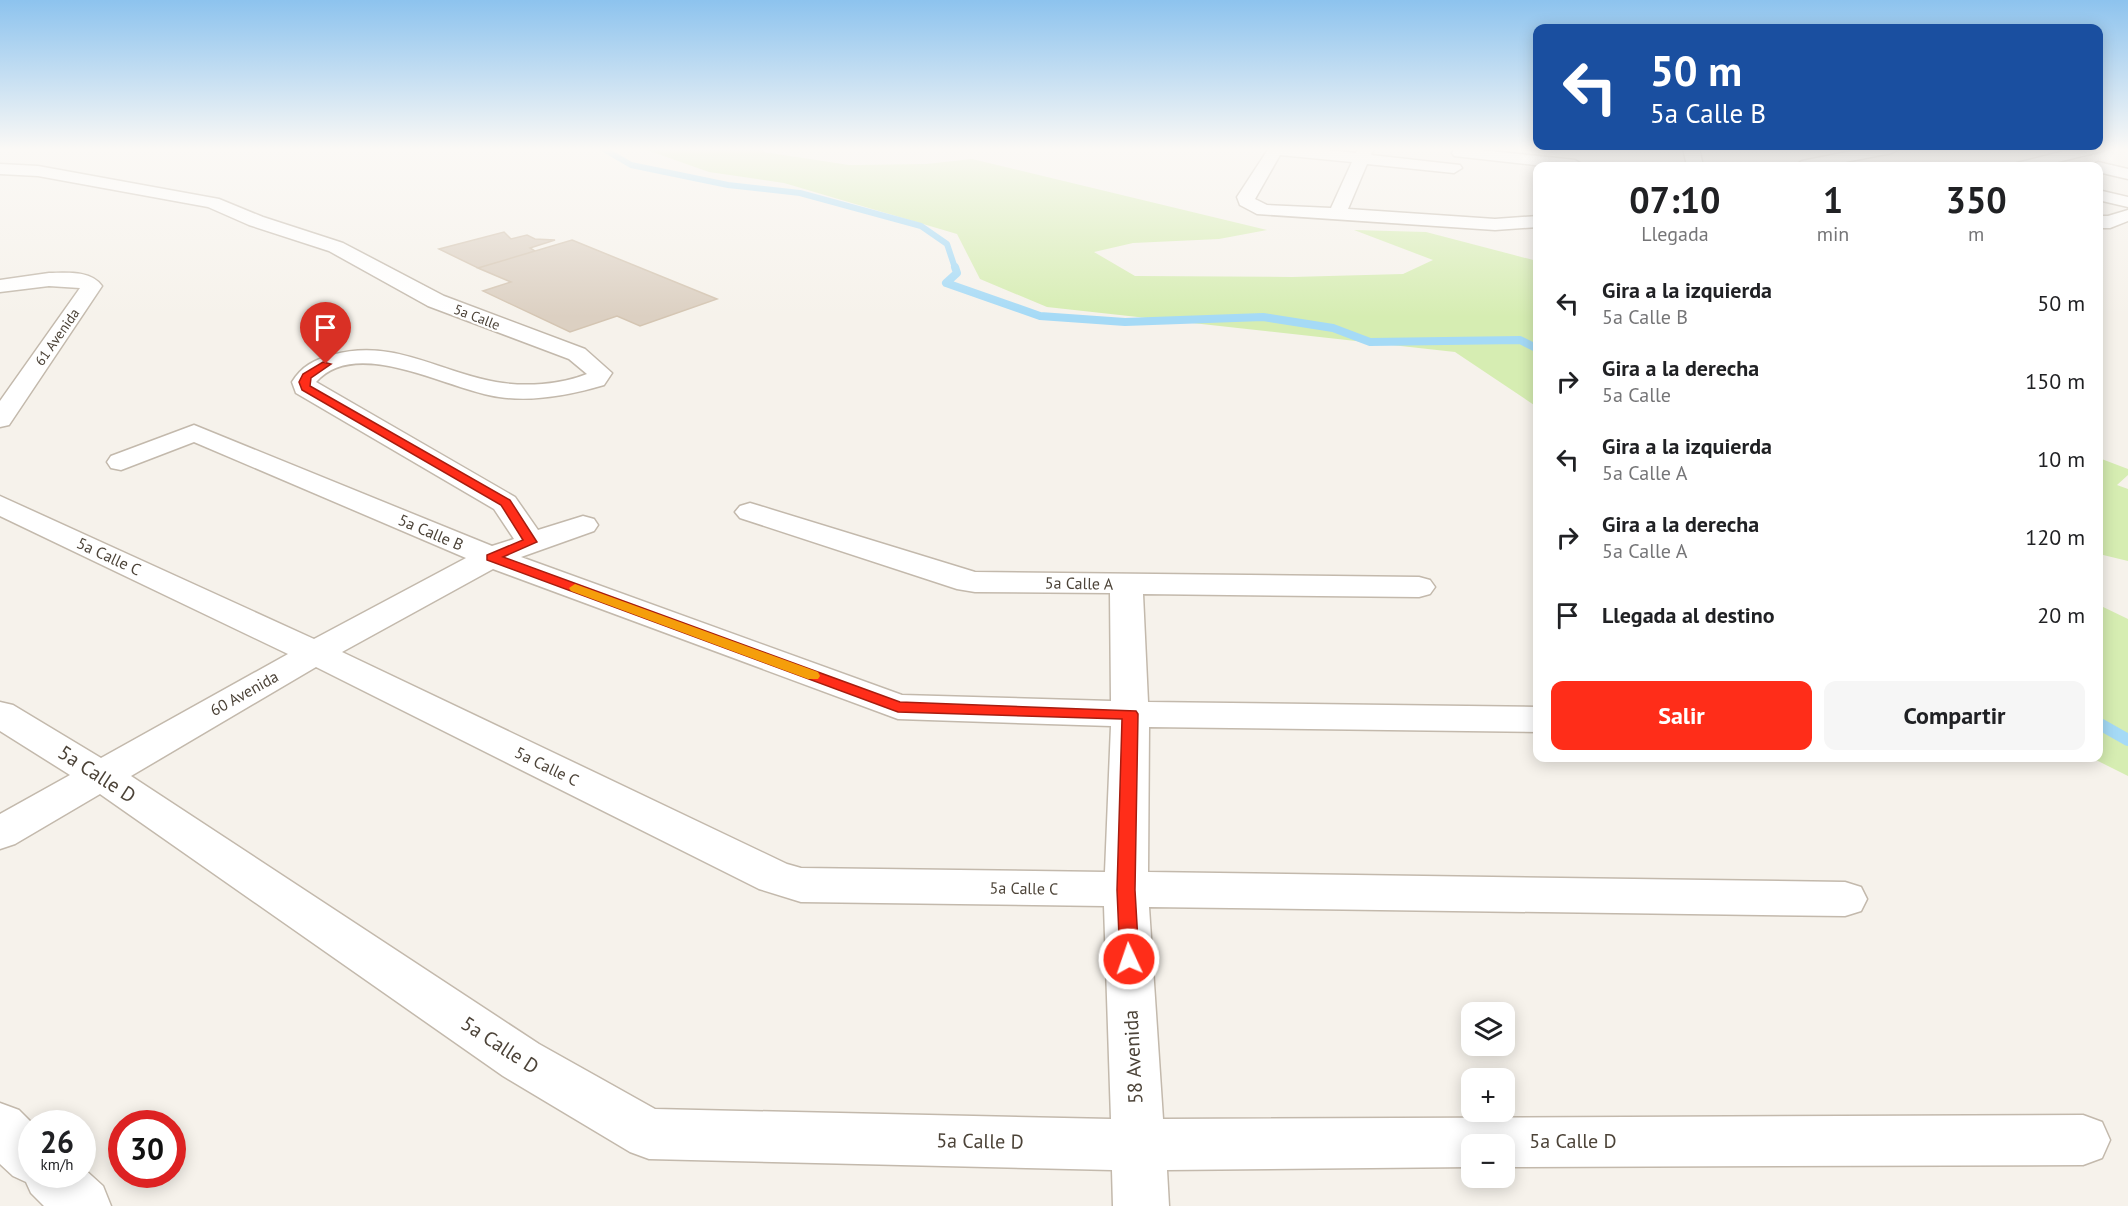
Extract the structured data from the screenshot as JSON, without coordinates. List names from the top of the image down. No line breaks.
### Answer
{"streets":{"street":["5a Calle","61 Avenida","5a Calle B","5a Calle C","5a Calle A","60 Avenida","5a Calle D","58 Avenida"]},"crossings":[["5a Calle B","60 Avenida"],["5a Calle B","58 Avenida"],["5a Calle C","60 Avenida"],["5a Calle C","58 Avenida"],["5a Calle A","58 Avenida"],["60 Avenida","5a Calle D"],["5a Calle D","58 Avenida"]],"page":{"turn":["50 m","5a Calle B"],"eta":["07:10","Llegada","1","min","350","m"],"list":[{"name":"Gira a la izquierda","note":"5a Calle B","value":"50 m"},{"name":"Gira a la derecha","note":"5a Calle","value":"150 m"},{"name":"Gira a la izquierda","note":"5a Calle A","value":"10 m"},{"name":"Gira a la derecha","note":"5a Calle A","value":"120 m"},{"name":"Llegada al destino","value":"20 m"}],"buttons":["Salir","Compartir"],"map_buttons":["+","−"],"speed":"26 km/h","limit":"30"}}
